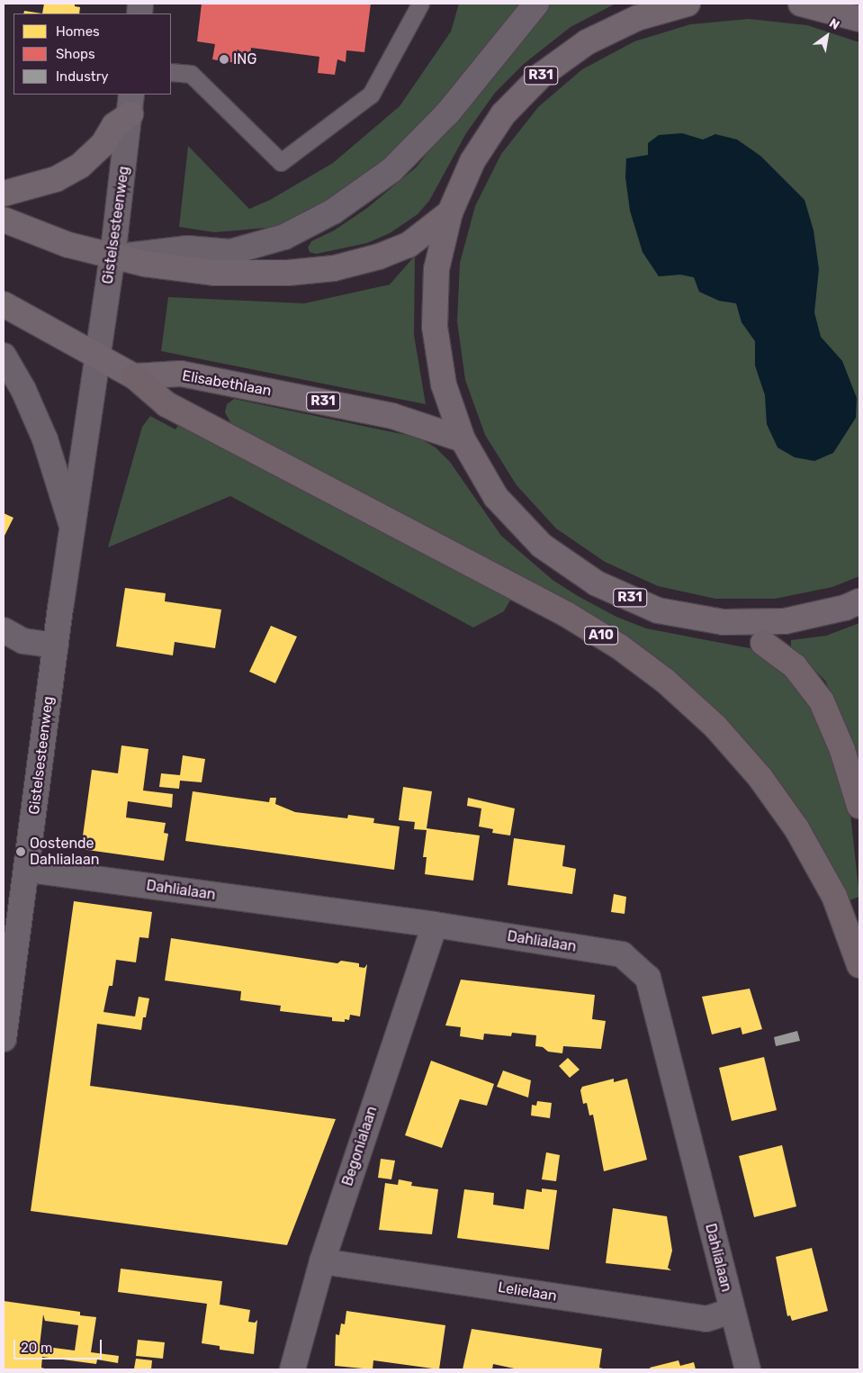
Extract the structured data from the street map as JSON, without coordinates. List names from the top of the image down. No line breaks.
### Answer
{"streets":{"highway":["A10"],"main road":["R31","Elisabethlaan"],"street":["Gistelsesteenweg","Dahlialaan","Begonialaan","Lelielaan"]},"crossings":[["R31","Gistelsesteenweg"],["R31","Elisabethlaan"],["Gistelsesteenweg","Dahlialaan"],["Elisabethlaan","A10"],["Dahlialaan","Begonialaan"],["Dahlialaan","Lelielaan"],["Begonialaan","Lelielaan"]],"places":["ING","Oostende Dahlialaan"],"legend":["Homes","Shops","Industry"],"scale_bar":"20 m","north":"top right"}
